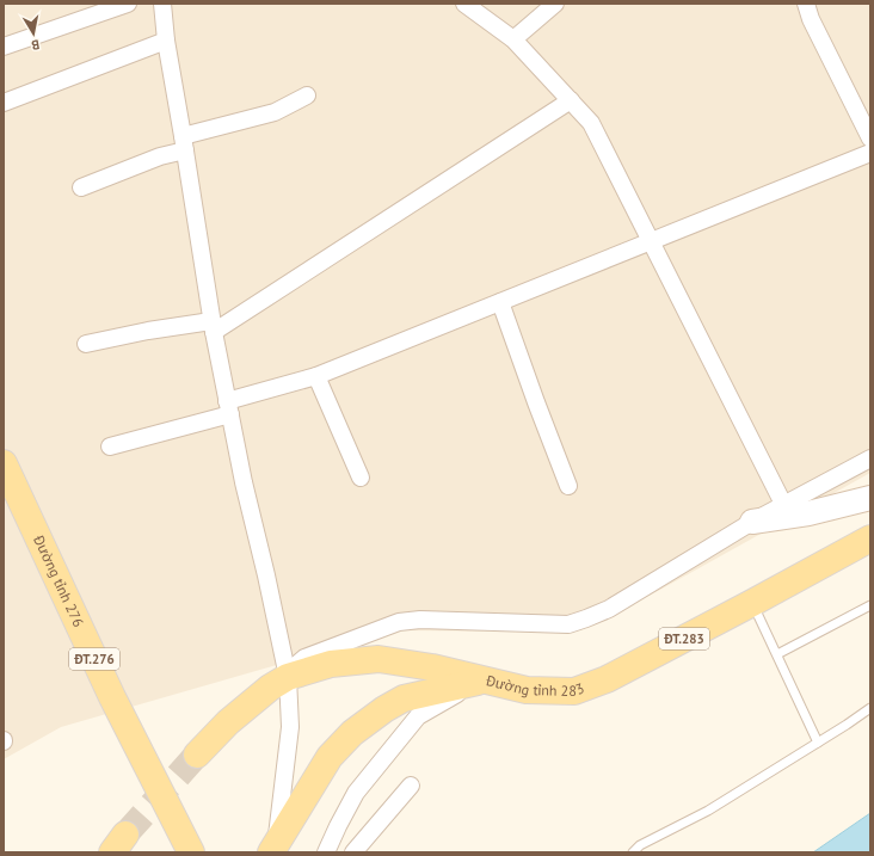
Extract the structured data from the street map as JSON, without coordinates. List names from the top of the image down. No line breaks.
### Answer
{"streets":{"main road":["Đường tỉnh 276","ĐT.283","ĐT.276","Đường tỉnh 283"]},"north":"bottom"}
